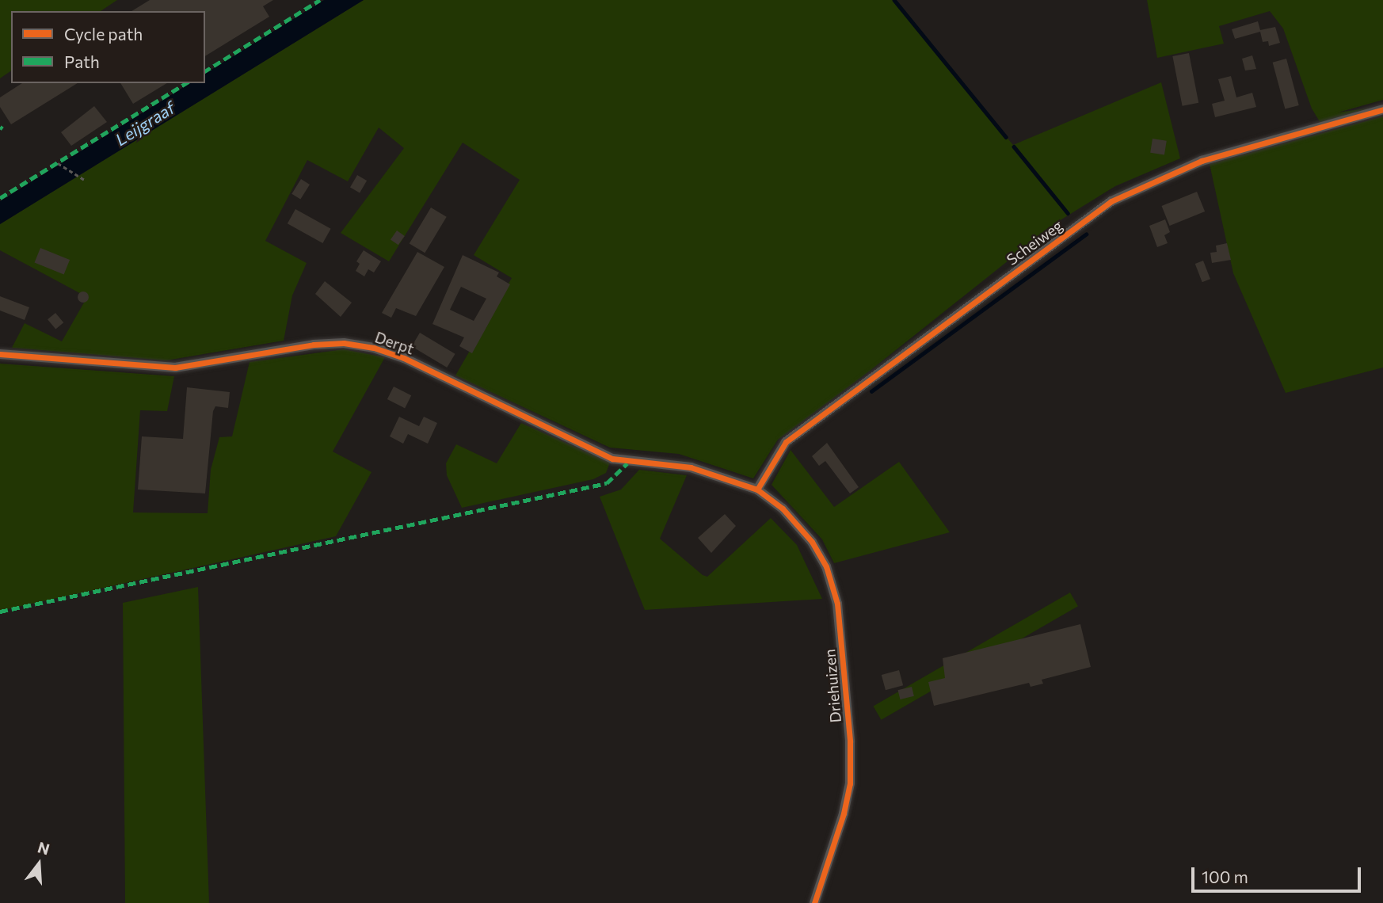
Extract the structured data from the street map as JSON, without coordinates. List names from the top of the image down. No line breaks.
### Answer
{"streets":{"street":["Scheiweg","Derpt","Driehuizen"]},"crossings":[["Scheiweg","Derpt"],["Scheiweg","Driehuizen"],["Derpt","Driehuizen"]],"water":["Leijgraaf"],"legend":["Cycle path","Path"],"scale_bar":"100 m","north":"top"}
